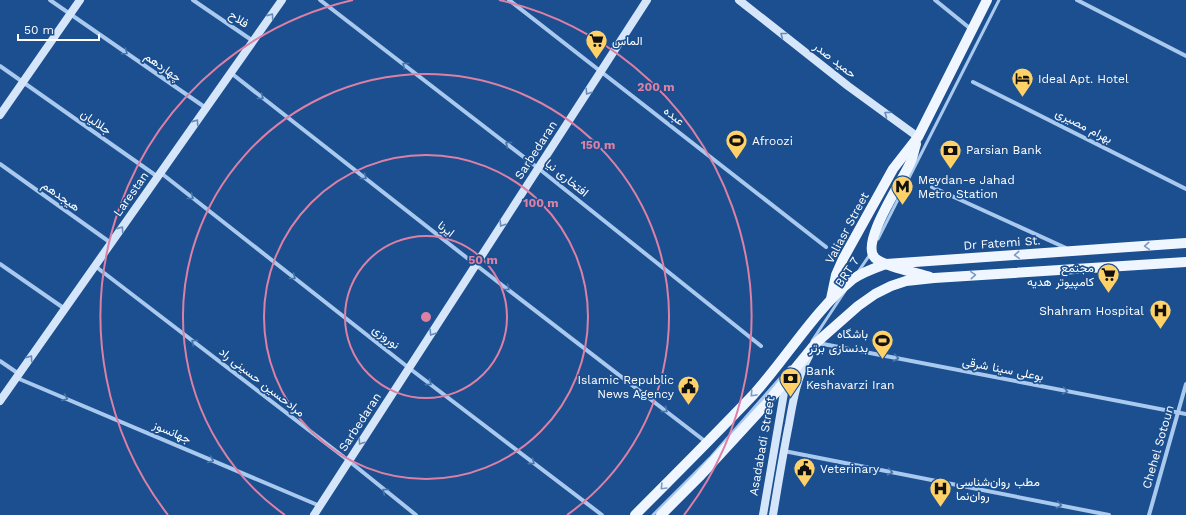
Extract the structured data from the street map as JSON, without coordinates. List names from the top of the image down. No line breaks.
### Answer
{"streets":{"main road":["Valiasr Street","Dr Fatemi St."],"street":["فلاح","حمید صدر","چهاردهم","عبده","جلالیان","بهرام مصیری","Sarbedaran","افتخاری نیا","Larestan","هیجدهم","ايرنا","نوروزی","بوعلی سینا شرقی","مرادحسین حسینی راد","جهانسوز","Asadabadi Street","Chehel Sotoun"],"lane":["BRT 7"]},"crossings":[["فلاح","Larestan"],["حمید صدر","Valiasr Street"],["چهاردهم","Larestan"],["عبده","Sarbedaran"],["جلالیان","Larestan"],["جلالیان","نوروزی"],["Sarbedaran","افتخاری نیا"],["Sarbedaran","ايرنا"],["Sarbedaran","نوروزی"],["Sarbedaran","مرادحسین حسینی راد"],["Sarbedaran","جهانسوز"],["Larestan","هیجدهم"],["Larestan","ايرنا"],["Larestan","نوروزی"],["Larestan","مرادحسین حسینی راد"],["Larestan","جهانسوز"],["Valiasr Street","ايرنا"],["Valiasr Street","Dr Fatemi St."],["Valiasr Street","بوعلی سینا شرقی"],["Valiasr Street","Asadabadi Street"],["Dr Fatemi St.","BRT 7"],["بوعلی سینا شرقی","Chehel Sotoun"]],"one_way":["حمید صدر","چهاردهم","Sarbedaran","افتخاری نیا","Larestan","ايرنا","نوروزی","بوعلی سینا شرقی","مرادحسین حسینی راد","جهانسوز"],"places":{"supermarket":["الماس","مجتمع کامپیوتر هدیه"],"hotel":["Ideal Apt. Hotel"],"sports":["Afroozi","باشگاه بدنسازی برتر"],"bank":["Parsian Bank","Bank Keshavarzi Iran"],"metro station":["Meydan-e Jahad Metro Station"],"hospital":["Shahram Hospital","مطب روان‌شناسی روان‌نما"],"public building":["Islamic Republic News Agency","Veterinary"]},"scale_bar":"50 m","rings":["200 m","150 m","100 m","50 m"]}
